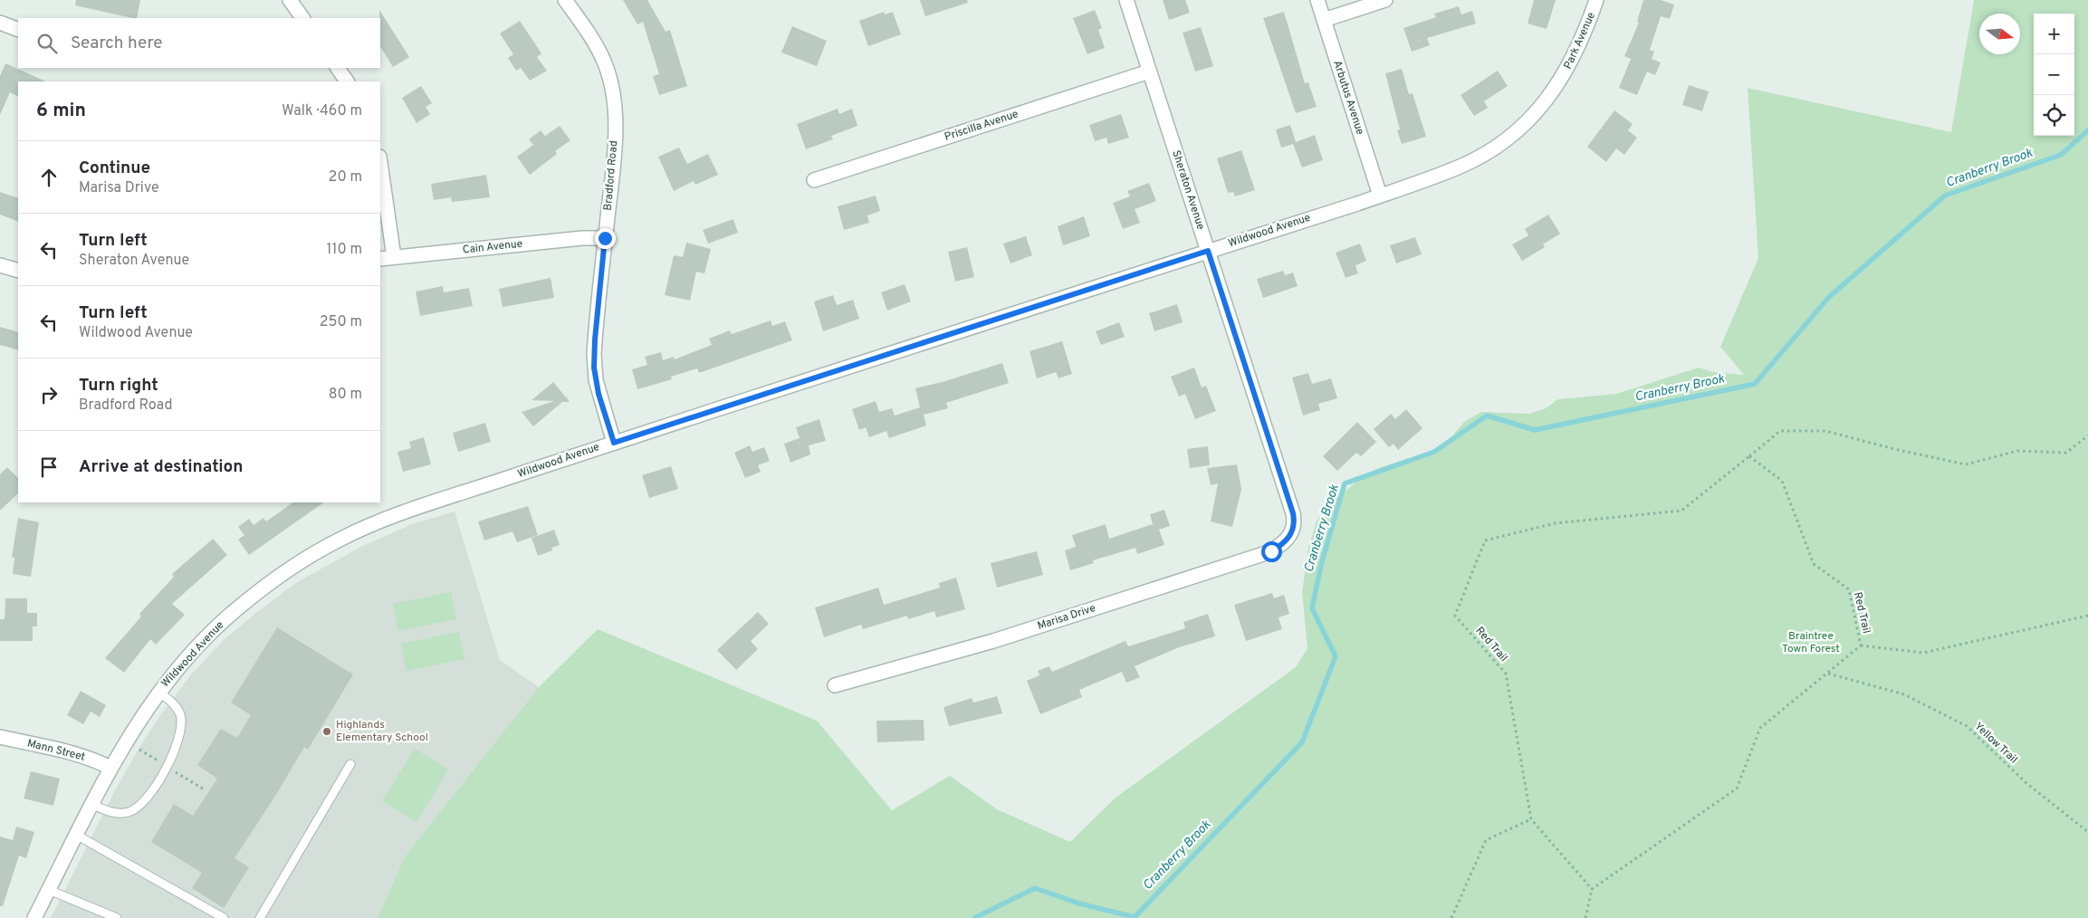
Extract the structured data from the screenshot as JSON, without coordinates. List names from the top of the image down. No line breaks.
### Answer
{"streets":{"street":["Park Avenue","Arbutus Avenue","Priscilla Avenue","Bradford Road","Sheraton Avenue","Wildwood Avenue","Cain Avenue","Marisa Drive","Mann Street"],"path":["Red Trail","Yellow Trail"]},"crossings":[["Park Avenue","Wildwood Avenue"],["Arbutus Avenue","Wildwood Avenue"],["Priscilla Avenue","Sheraton Avenue"],["Bradford Road","Wildwood Avenue"],["Bradford Road","Cain Avenue"],["Sheraton Avenue","Wildwood Avenue"],["Sheraton Avenue","Marisa Drive"],["Wildwood Avenue","Mann Street"],["Red Trail","Yellow Trail"]],"water":["Cranberry Brook"],"parks":["Braintree Town Forest"],"places":["Highlands Elementary School"],"north":"right","page":{"map_buttons":["+","−"],"search":"Search here","heading":["6 min","Walk · 460 m"],"list":[["Continue","Marisa Drive","20 m"],["Turn left","Sheraton Avenue","110 m"],["Turn left","Wildwood Avenue","250 m"],["Turn right","Bradford Road","80 m"],"Arrive at destination"]}}
